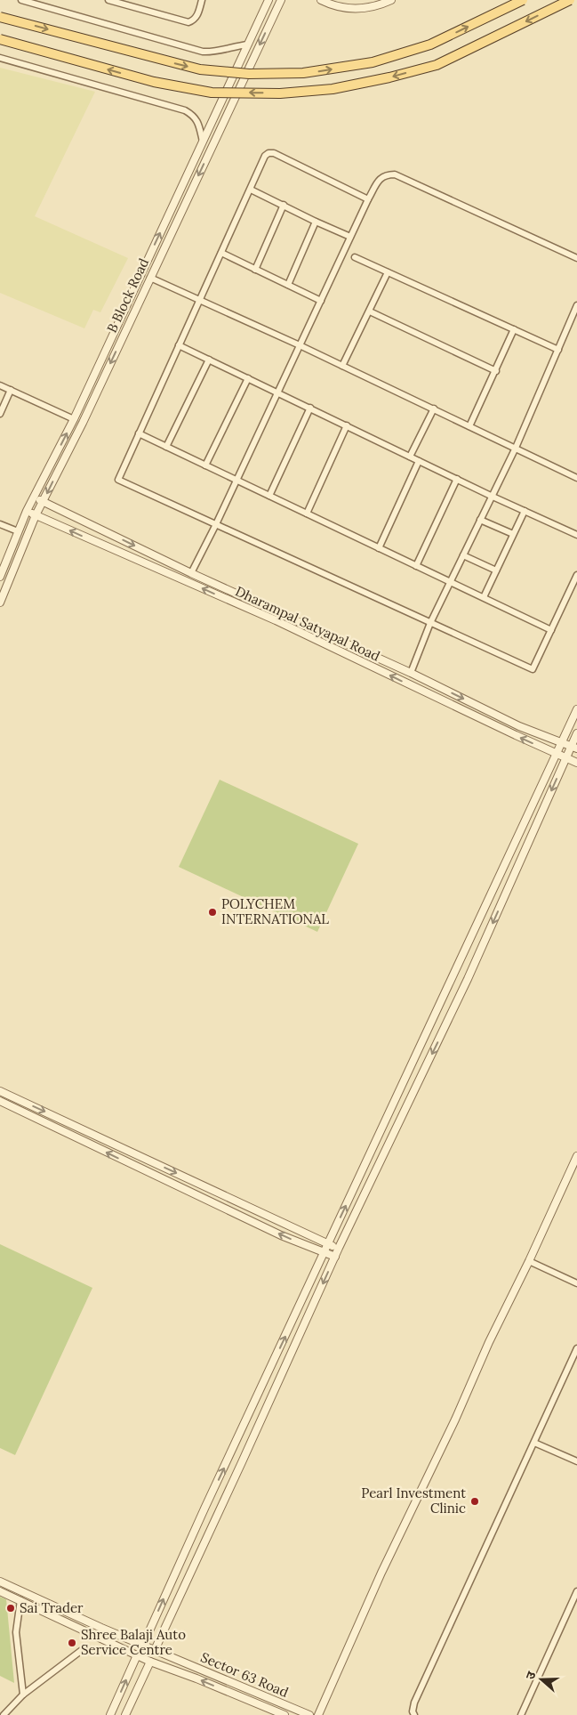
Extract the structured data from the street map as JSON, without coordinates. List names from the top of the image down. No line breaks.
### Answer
{"streets":{"street":["B Block Road","Dharampal Satyapal Road","Sector 63 Road"]},"crossings":[["B Block Road","Dharampal Satyapal Road"]],"places":["POLYCHEM INTERNATIONAL","Pearl Investment Clinic","Sai Trader","Shree Balaji Auto Service Centre"],"north":"left"}
